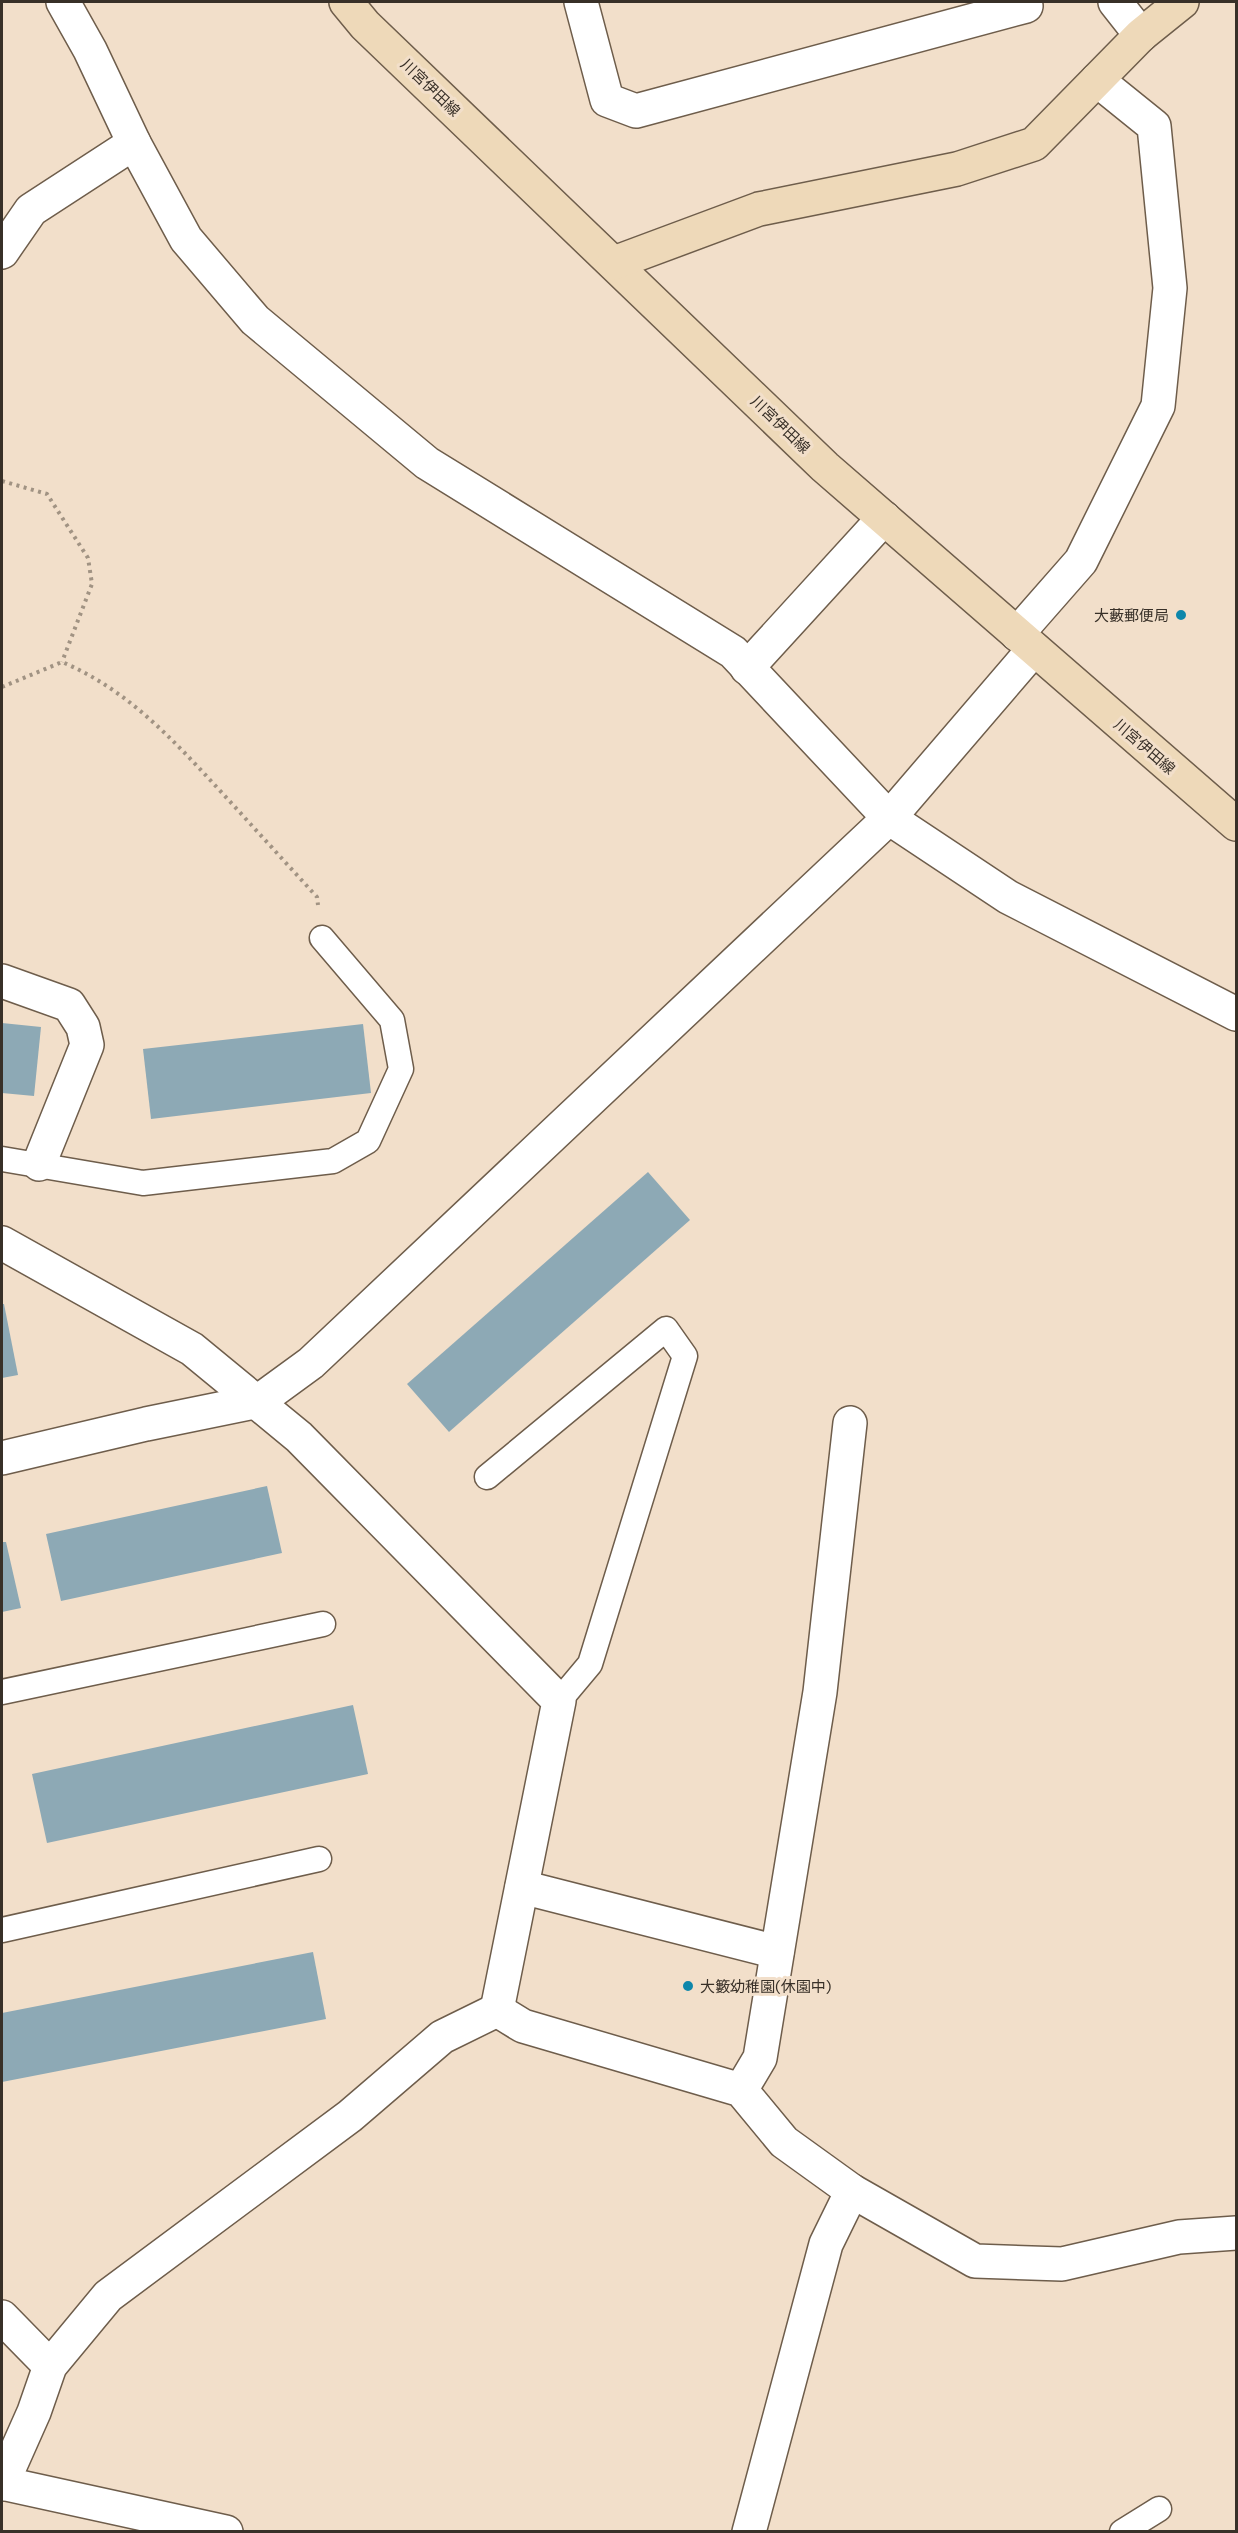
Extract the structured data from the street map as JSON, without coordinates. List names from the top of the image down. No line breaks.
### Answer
{"streets":{"main road":["川宮伊田線"]},"places":["大藪郵便局","大籔幼稚園(休園中)"]}
